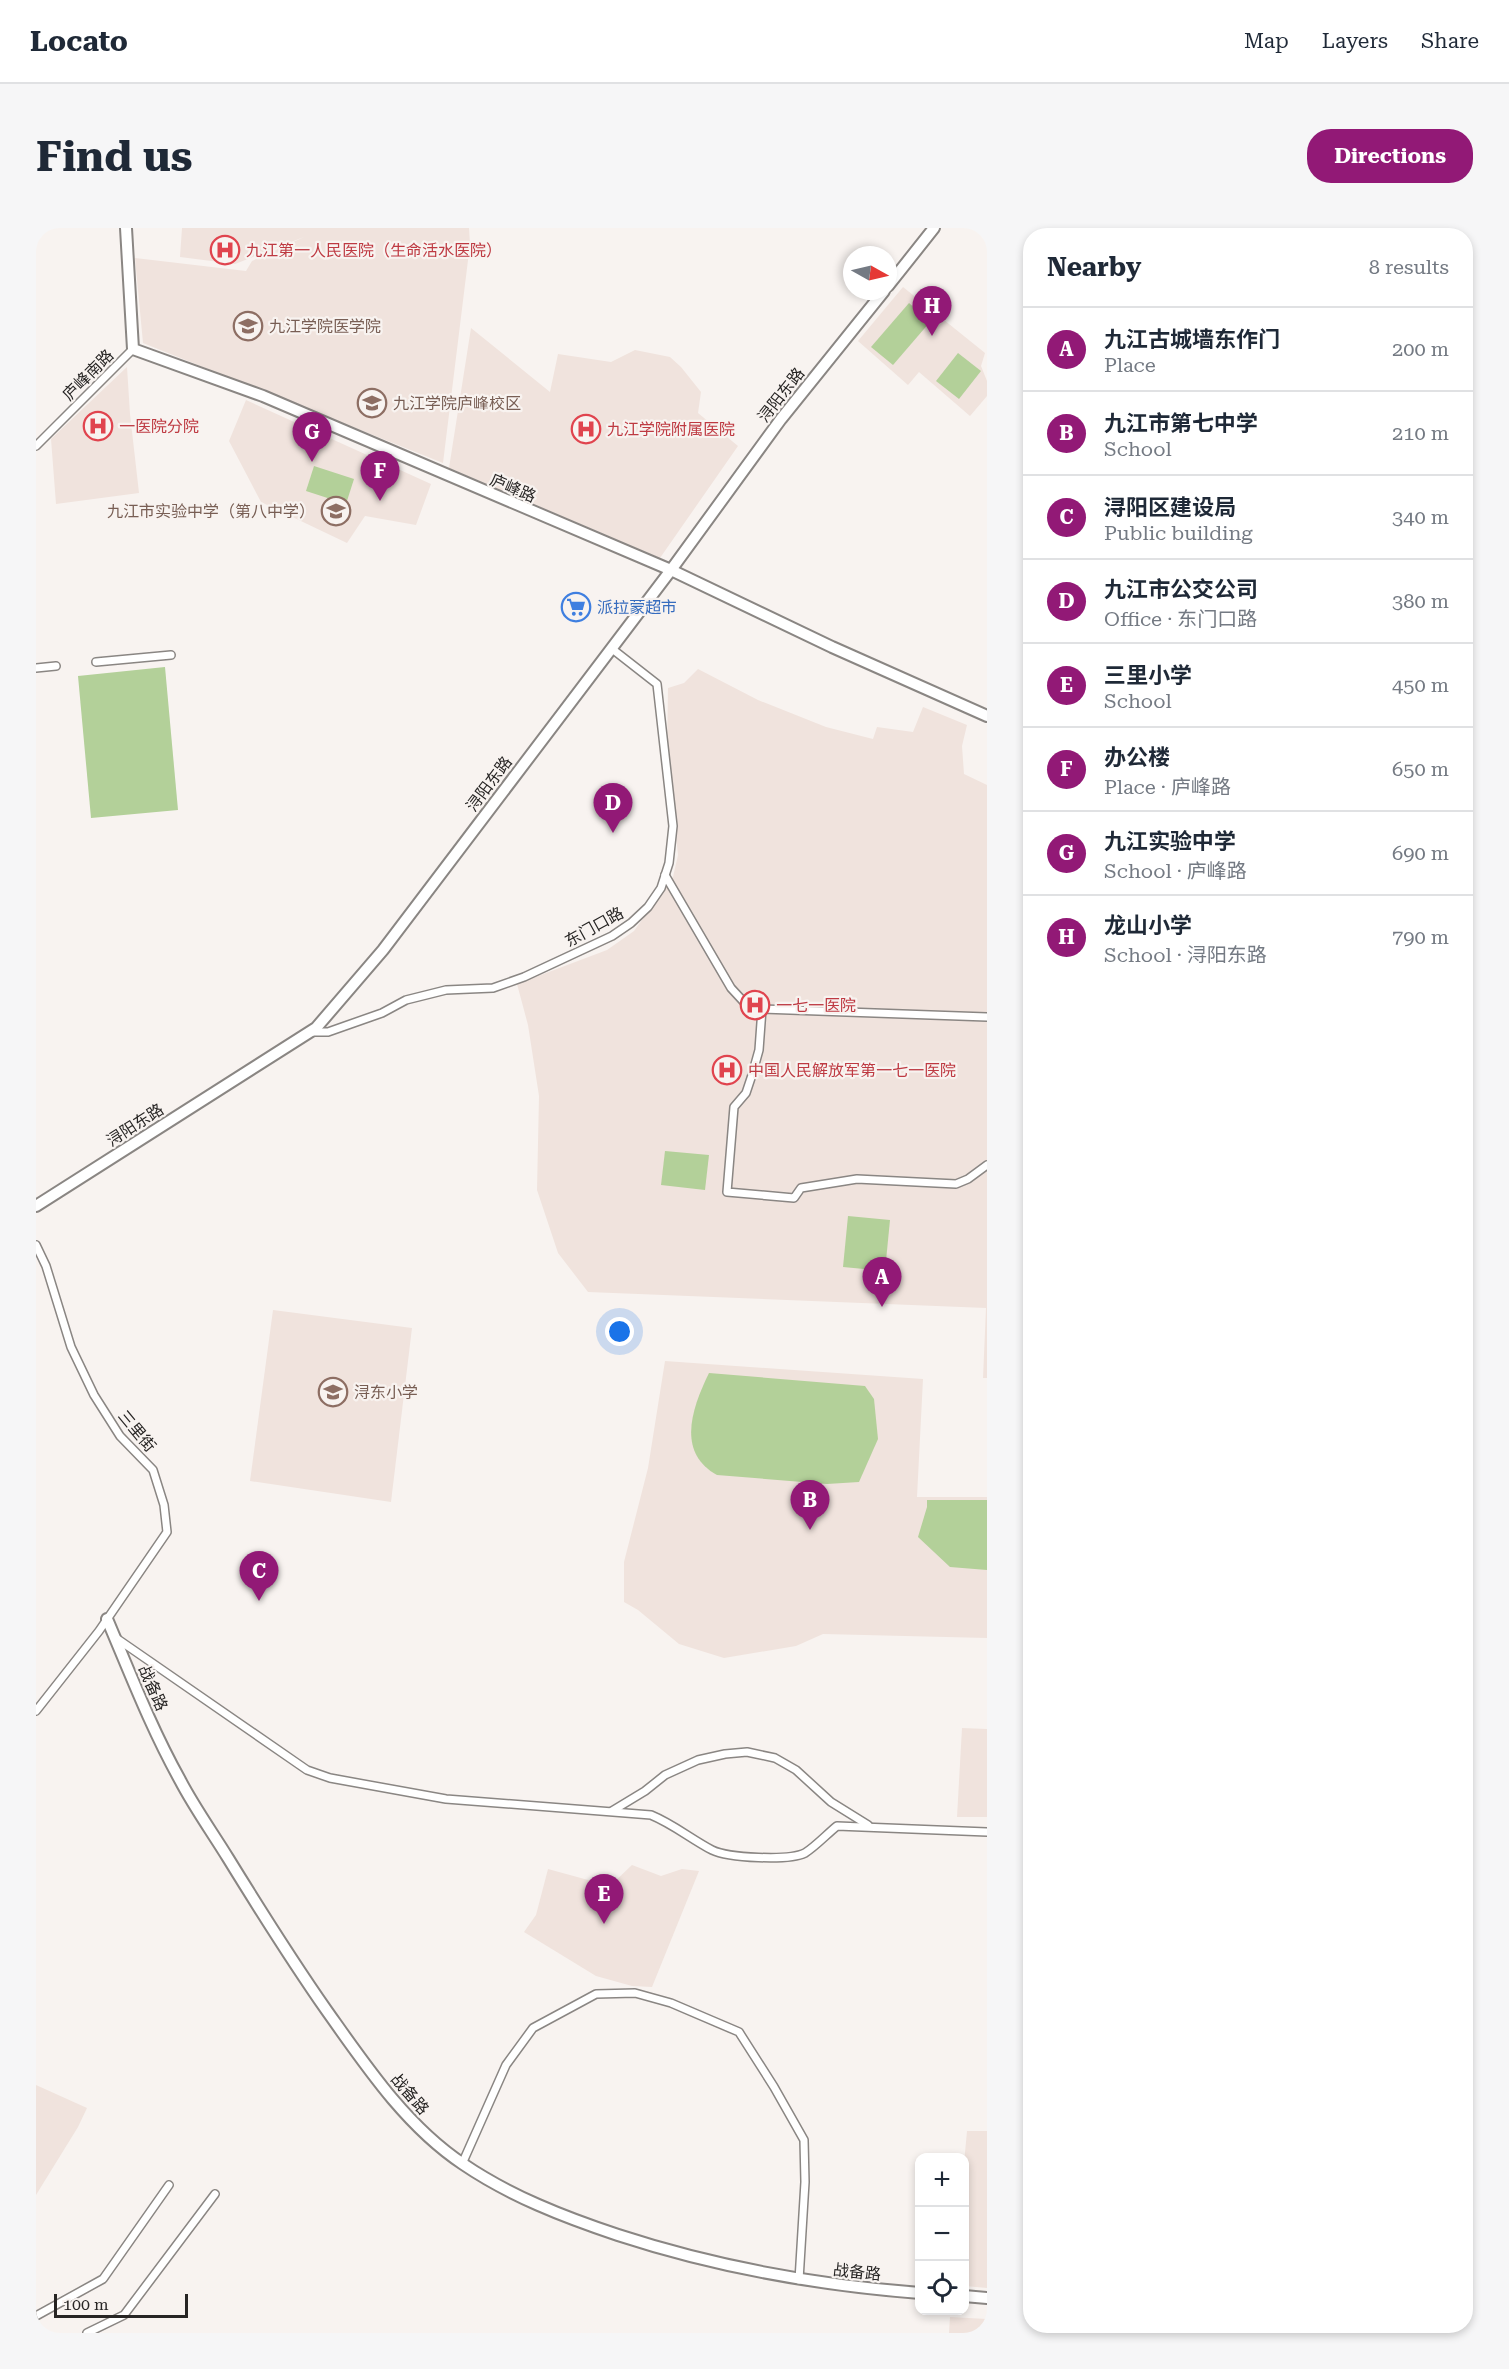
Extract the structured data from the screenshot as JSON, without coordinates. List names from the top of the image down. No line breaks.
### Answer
{"streets":{"main road":["浔阳东路","庐峰路","战备路"],"street":["庐峰南路","东门口路","三里街"]},"crossings":[["庐峰南路","庐峰路"],["浔阳东路","庐峰路"],["浔阳东路","东门口路"],["三里街","战备路"]],"places":{"hospital":["九江第一人民医院（生命活水医院）","一医院分院","九江学院附属医院","一七一医院","中国人民解放军第一七一医院"],"school or university":["九江学院医学院","九江学院庐峰校区","九江市实验中学（第八中学）","浔东小学"],"supermarket":["派拉蒙超市"]},"scale_bar":"100 m","north":"right","page":{"header":"Locato","nav":["Map","Layers","Share"],"buttons":"Directions","title":"Find us","heading":["Nearby","8 results"],"pins":["H","G","F","D","A","B","C","E"],"list":[{"mark":"A","name":"九江古城墙东作门","note":"Place","value":"200 m"},{"mark":"B","name":"九江市第七中学","note":"School","value":"210 m"},{"mark":"C","name":"浔阳区建设局","note":"Public building","value":"340 m"},{"mark":"D","name":"九江市公交公司","note":"Office · 东门口路","value":"380 m"},{"mark":"E","name":"三里小学","note":"School","value":"450 m"},{"mark":"F","name":"办公楼","note":"Place · 庐峰路","value":"650 m"},{"mark":"G","name":"九江实验中学","note":"School · 庐峰路","value":"690 m"},{"mark":"H","name":"龙山小学","note":"School · 浔阳东路","value":"790 m"}],"map_buttons":["+","−"],"scale":"100 m"}}
